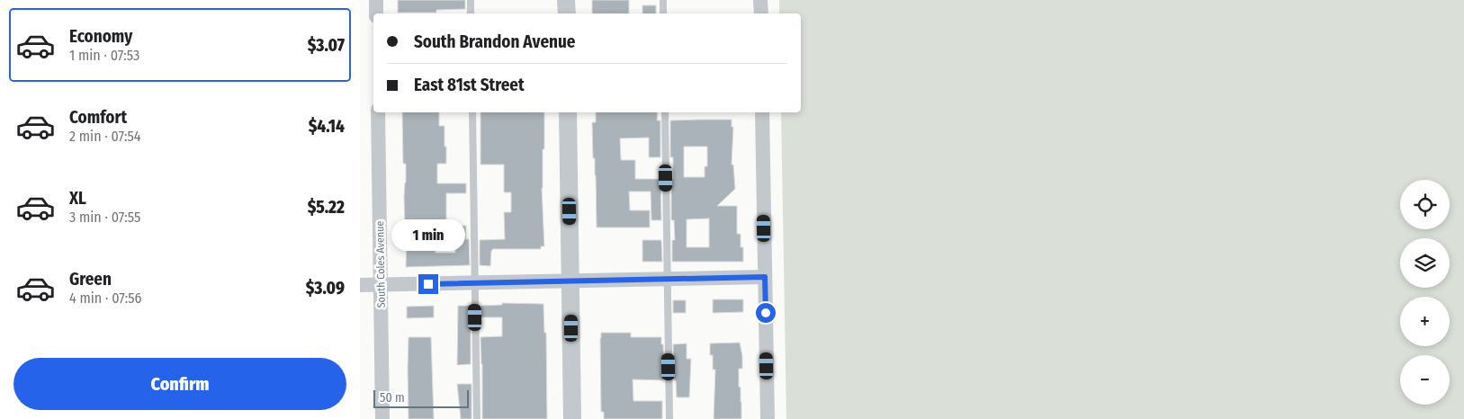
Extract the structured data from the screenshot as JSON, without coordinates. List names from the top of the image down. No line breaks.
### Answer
{"streets":{"street":["South Coles Avenue"]},"scale_bar":"50 m","page":{"list":[{"name":"Economy","note":"1 min · 07:53","value":"$3.07"},{"name":"Comfort","note":"2 min · 07:54","value":"$4.14"},{"name":"XL","note":"3 min · 07:55","value":"$5.22"},{"name":"Green","note":"4 min · 07:56","value":"$3.09"}],"banner":["South Brandon Avenue","East 81st Street"],"map_buttons":["+","−"],"bubble":"1 min","buttons":"Confirm","scale":"50 m"}}
